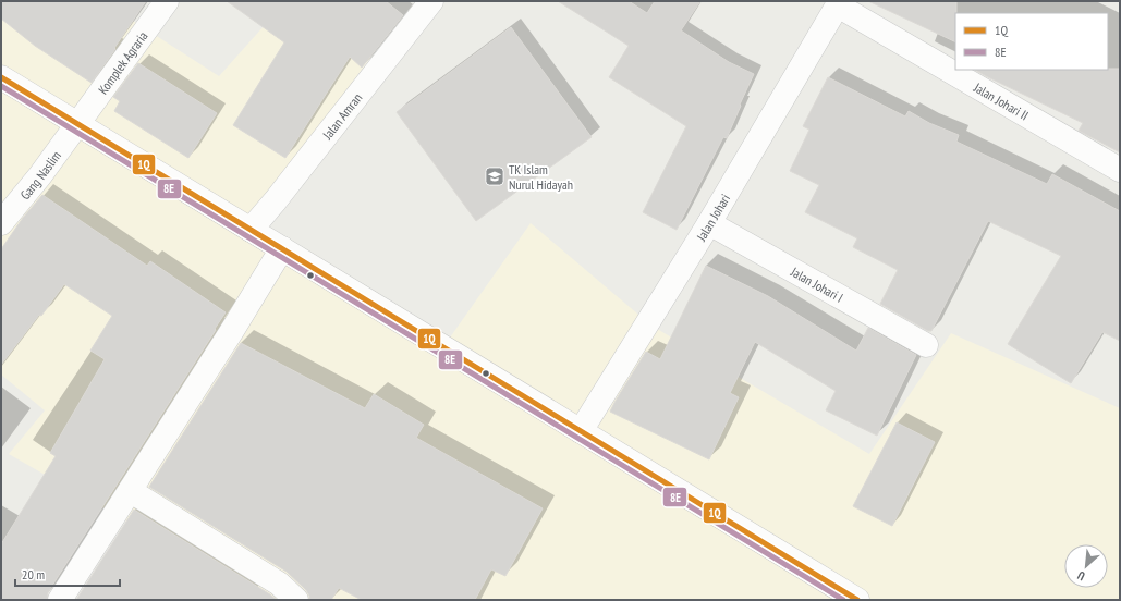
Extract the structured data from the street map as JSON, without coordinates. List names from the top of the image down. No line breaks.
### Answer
{"streets":{"street":["Komplek Agraria","Jalan Johari II","Jalan Amran","Gang Naslim","Jalan Johari","Jalan Johari I"]},"crossings":[["Komplek Agraria","Gang Naslim"],["Jalan Johari II","Jalan Johari"],["Jalan Johari","Jalan Johari I"]],"places":{"school or university":["TK Islam Nurul Hidayah"]},"lines":["transit line 1Q","transit line 8E"],"legend":["1Q","8E"],"scale_bar":"20 m","north":"bottom left"}
